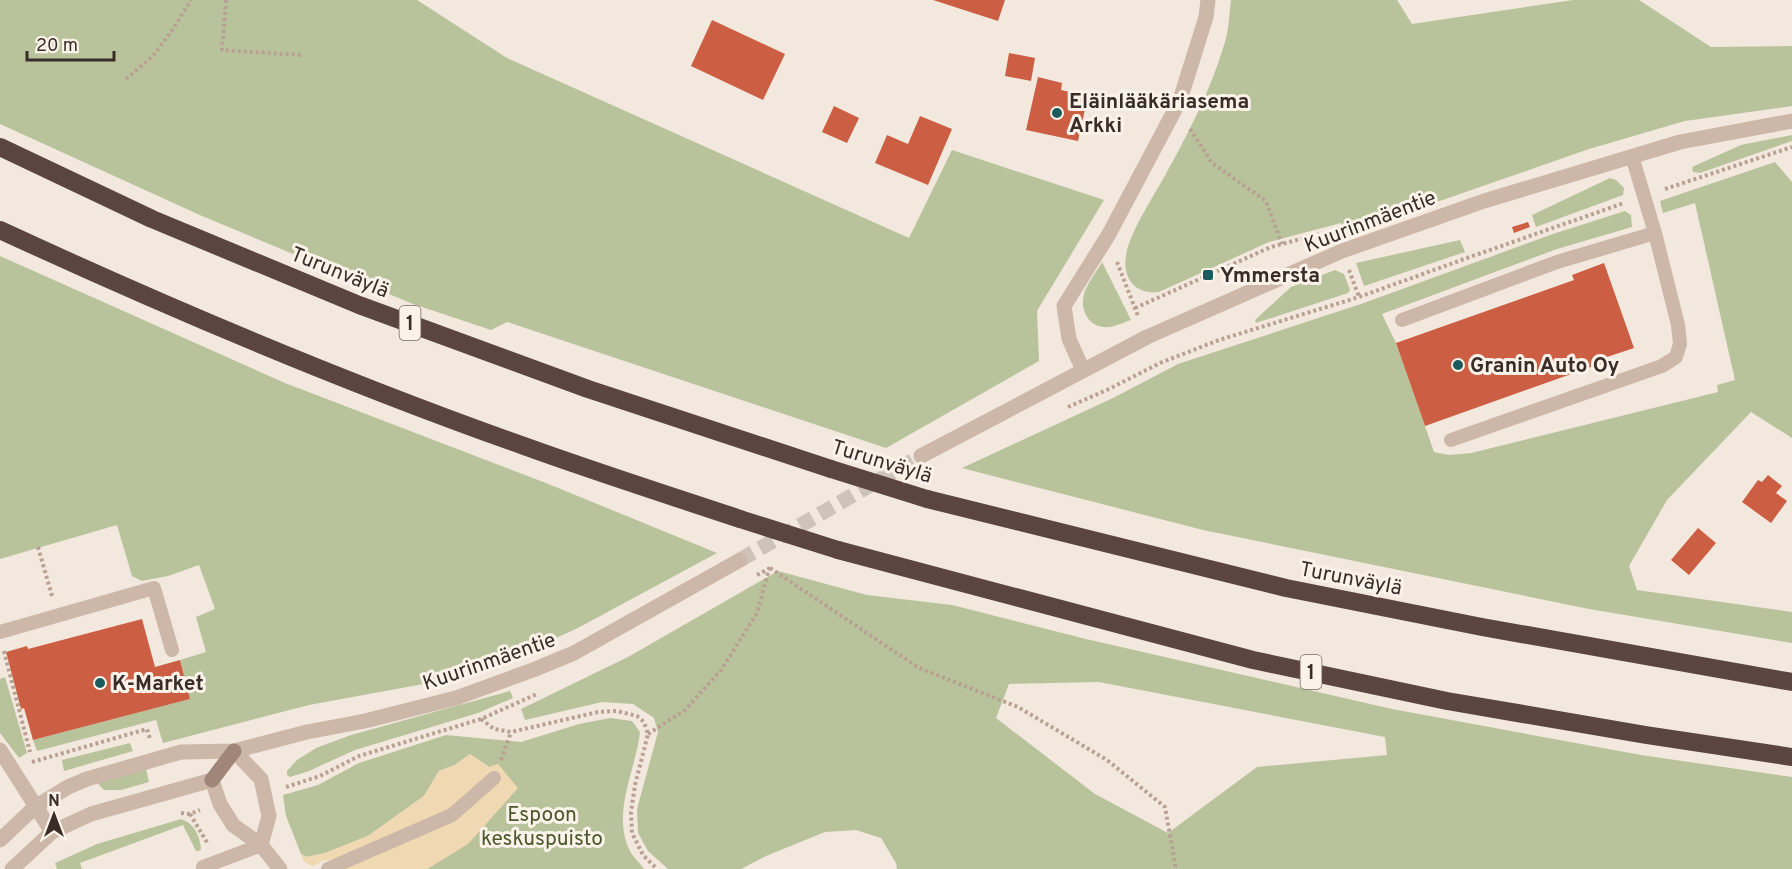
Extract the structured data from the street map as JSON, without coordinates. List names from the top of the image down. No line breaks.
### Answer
{"streets":{"highway":["Turunväylä","1"],"street":["Kuurinmäentie"]},"parks":["Espoon keskuspuisto"],"places":{"other":["Eläinlääkäriasema Arkki","Granin Auto Oy","K-Market"],"transit":["Ymmersta"]},"scale_bar":"20 m","north":"top"}
